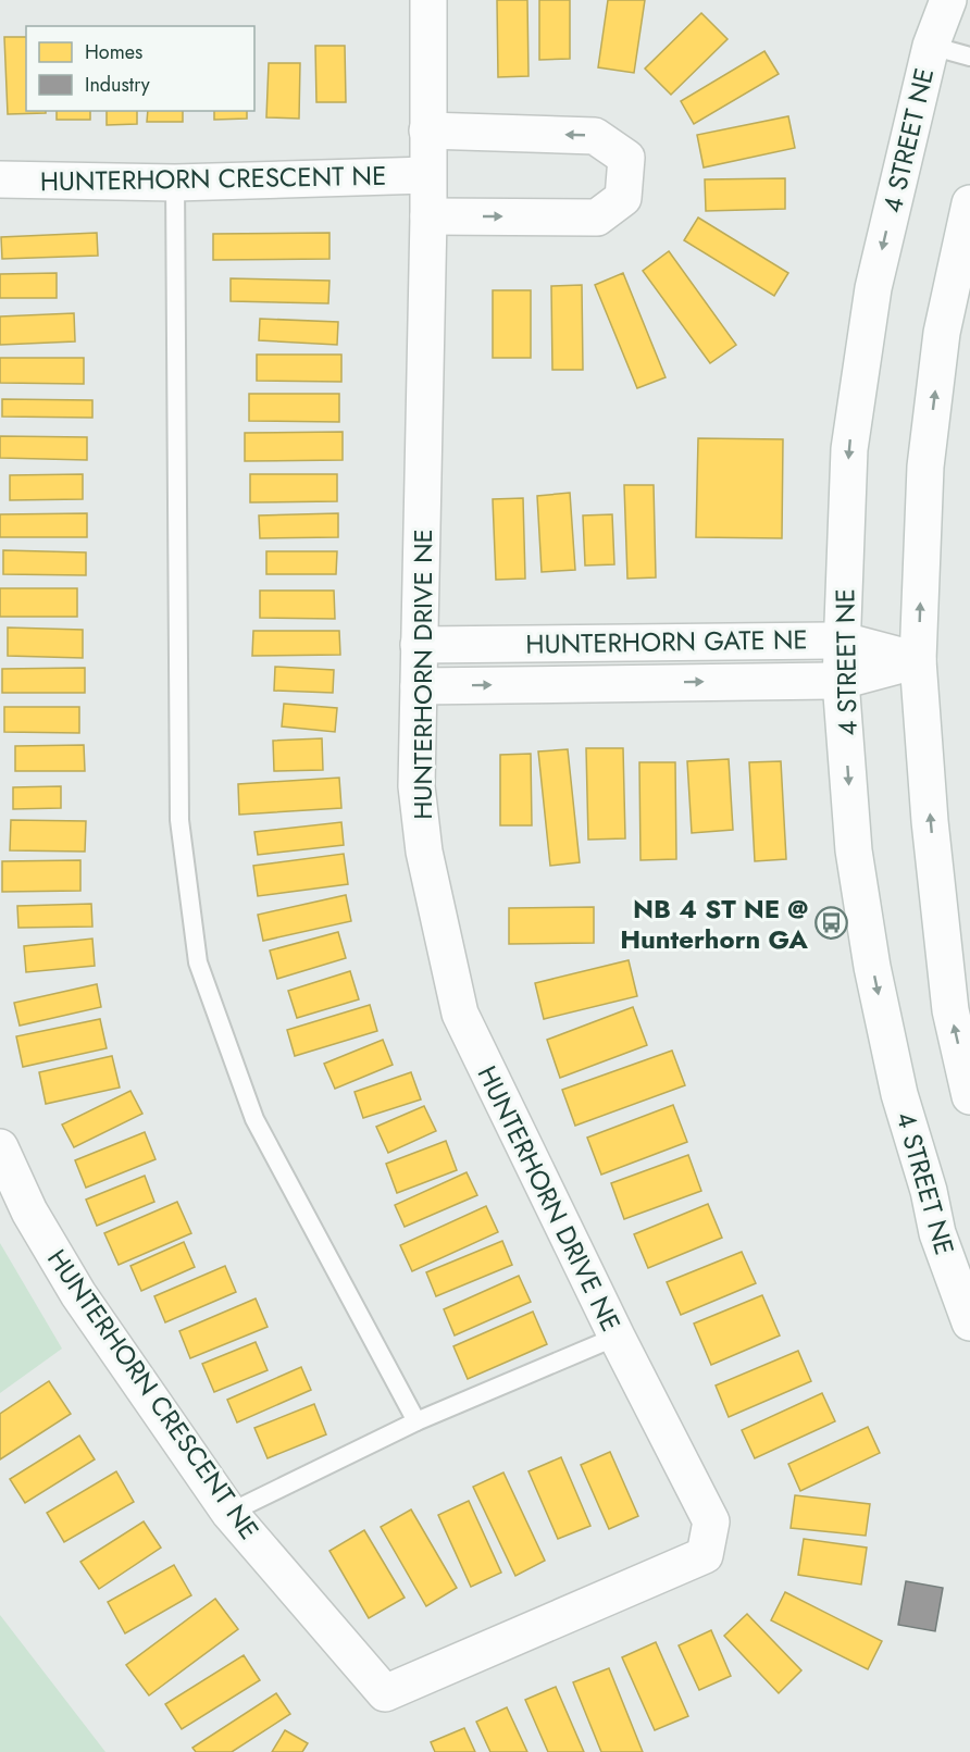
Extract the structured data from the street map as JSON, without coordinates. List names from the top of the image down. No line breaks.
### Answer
{"streets":{"street":["4 STREET NE","HUNTERHORN CRESCENT NE","HUNTERHORN GATE NE","HUNTERHORN DRIVE NE"]},"crossings":[["4 STREET NE","HUNTERHORN GATE NE"],["HUNTERHORN CRESCENT NE","HUNTERHORN DRIVE NE"],["HUNTERHORN GATE NE","HUNTERHORN DRIVE NE"]],"places":{"bus stop":["NB 4 ST NE @ Hunterhorn GA"]},"legend":["Homes","Industry"]}
